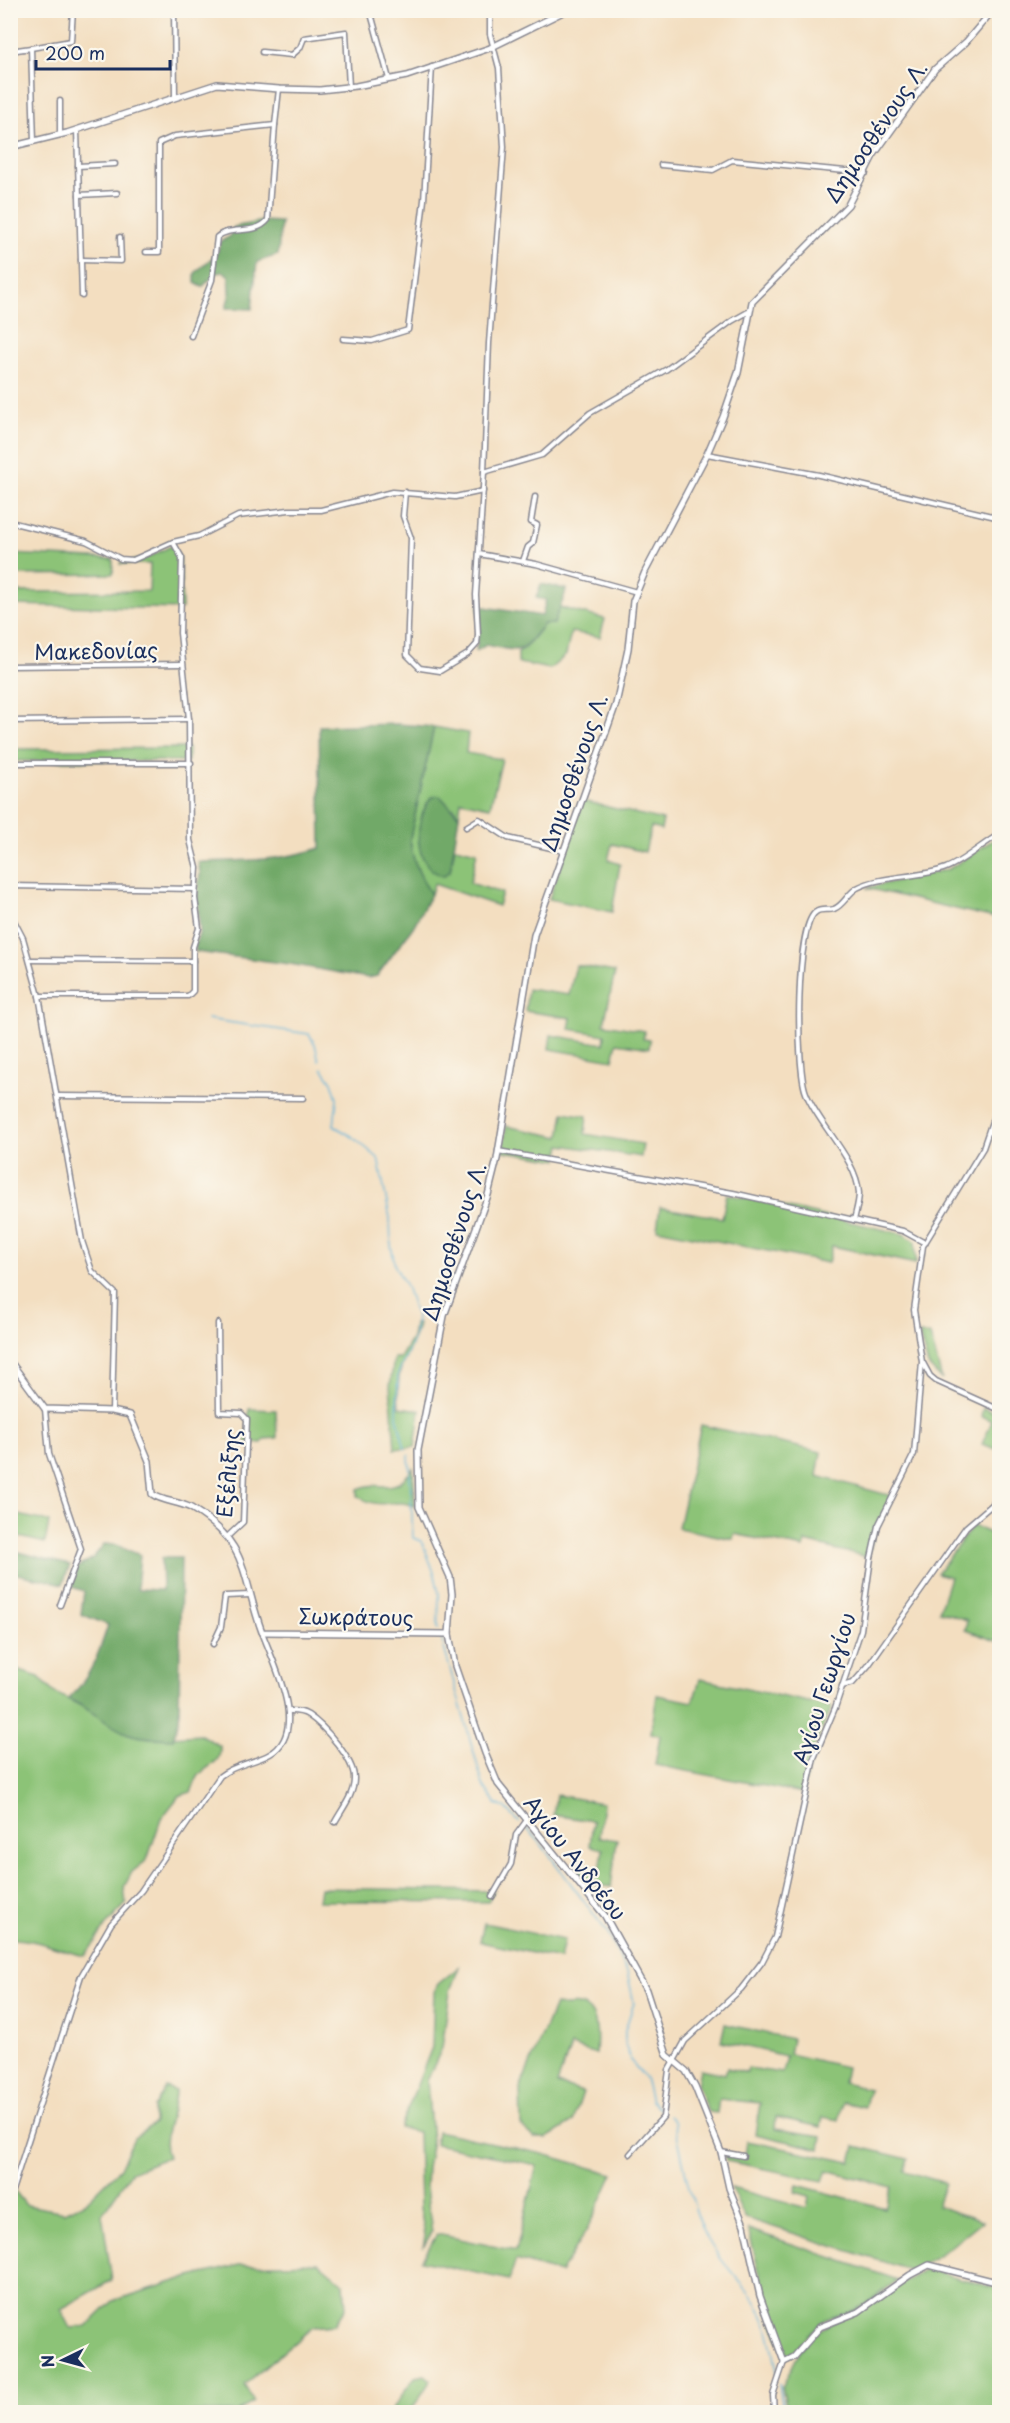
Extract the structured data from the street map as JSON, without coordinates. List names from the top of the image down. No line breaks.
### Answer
{"streets":{"street":["Δημοσθένους Λ.","Μακεδονίας","Εξέλιξης","Σωκράτους","Αγίου Γεωργίου","Αγίου Ανδρέου"]},"crossings":[["Δημοσθένους Λ.","Σωκράτους"],["Δημοσθένους Λ.","Αγίου Ανδρέου"],["Σωκράτους","Αγίου Ανδρέου"],["Αγίου Γεωργίου","Αγίου Ανδρέου"]],"scale_bar":"200 m","north":"left"}
